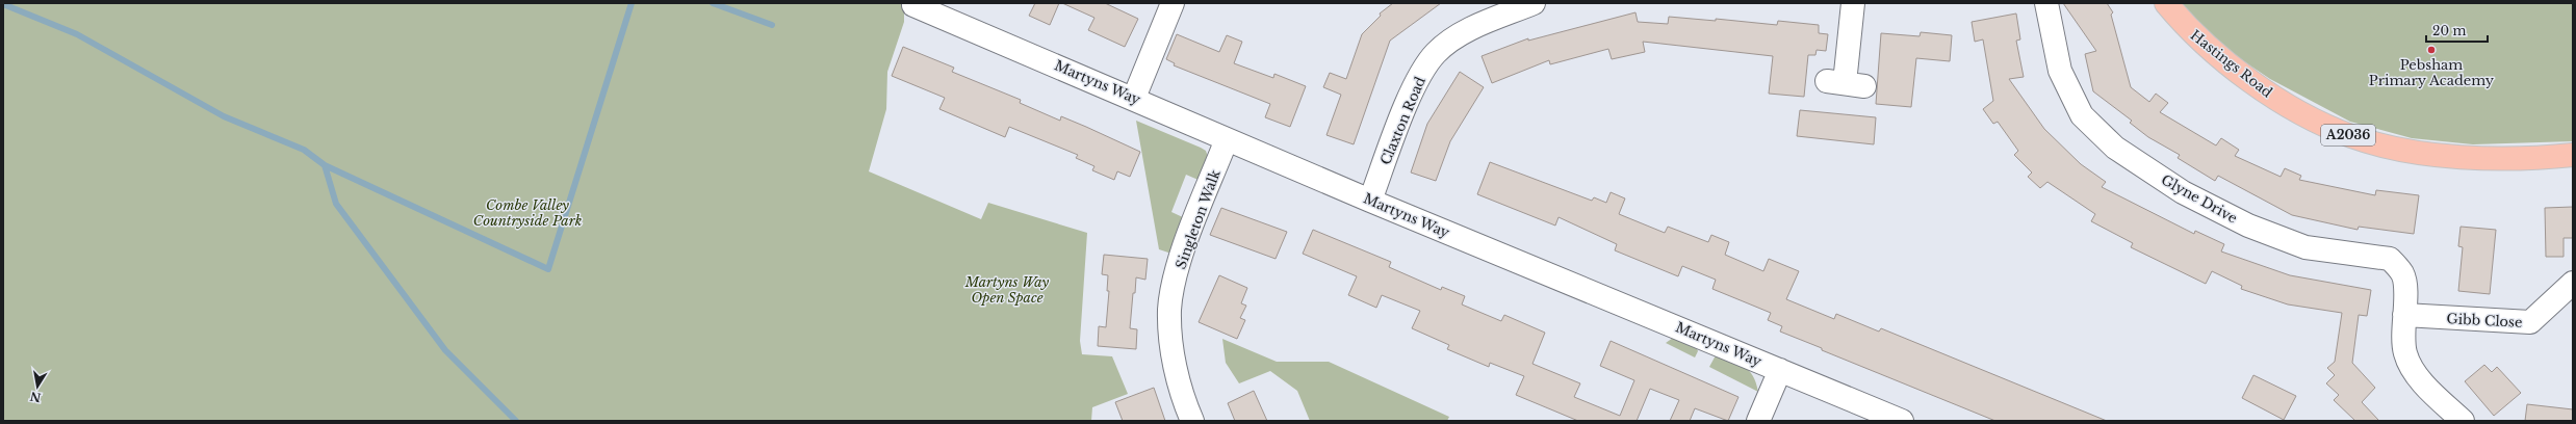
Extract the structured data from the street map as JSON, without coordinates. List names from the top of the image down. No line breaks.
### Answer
{"streets":{"main road":["Hastings Road","A2036"],"street":["Martyns Way","Claxton Road","Glyne Drive","Singleton Walk","Gibb Close"]},"crossings":[["Martyns Way","Claxton Road"],["Martyns Way","Singleton Walk"],["Glyne Drive","Gibb Close"]],"parks":["Combe Valley Countryside Park","Martyns Way Open Space"],"places":["Pebsham Primary Academy"],"scale_bar":"20 m","north":"bottom"}
